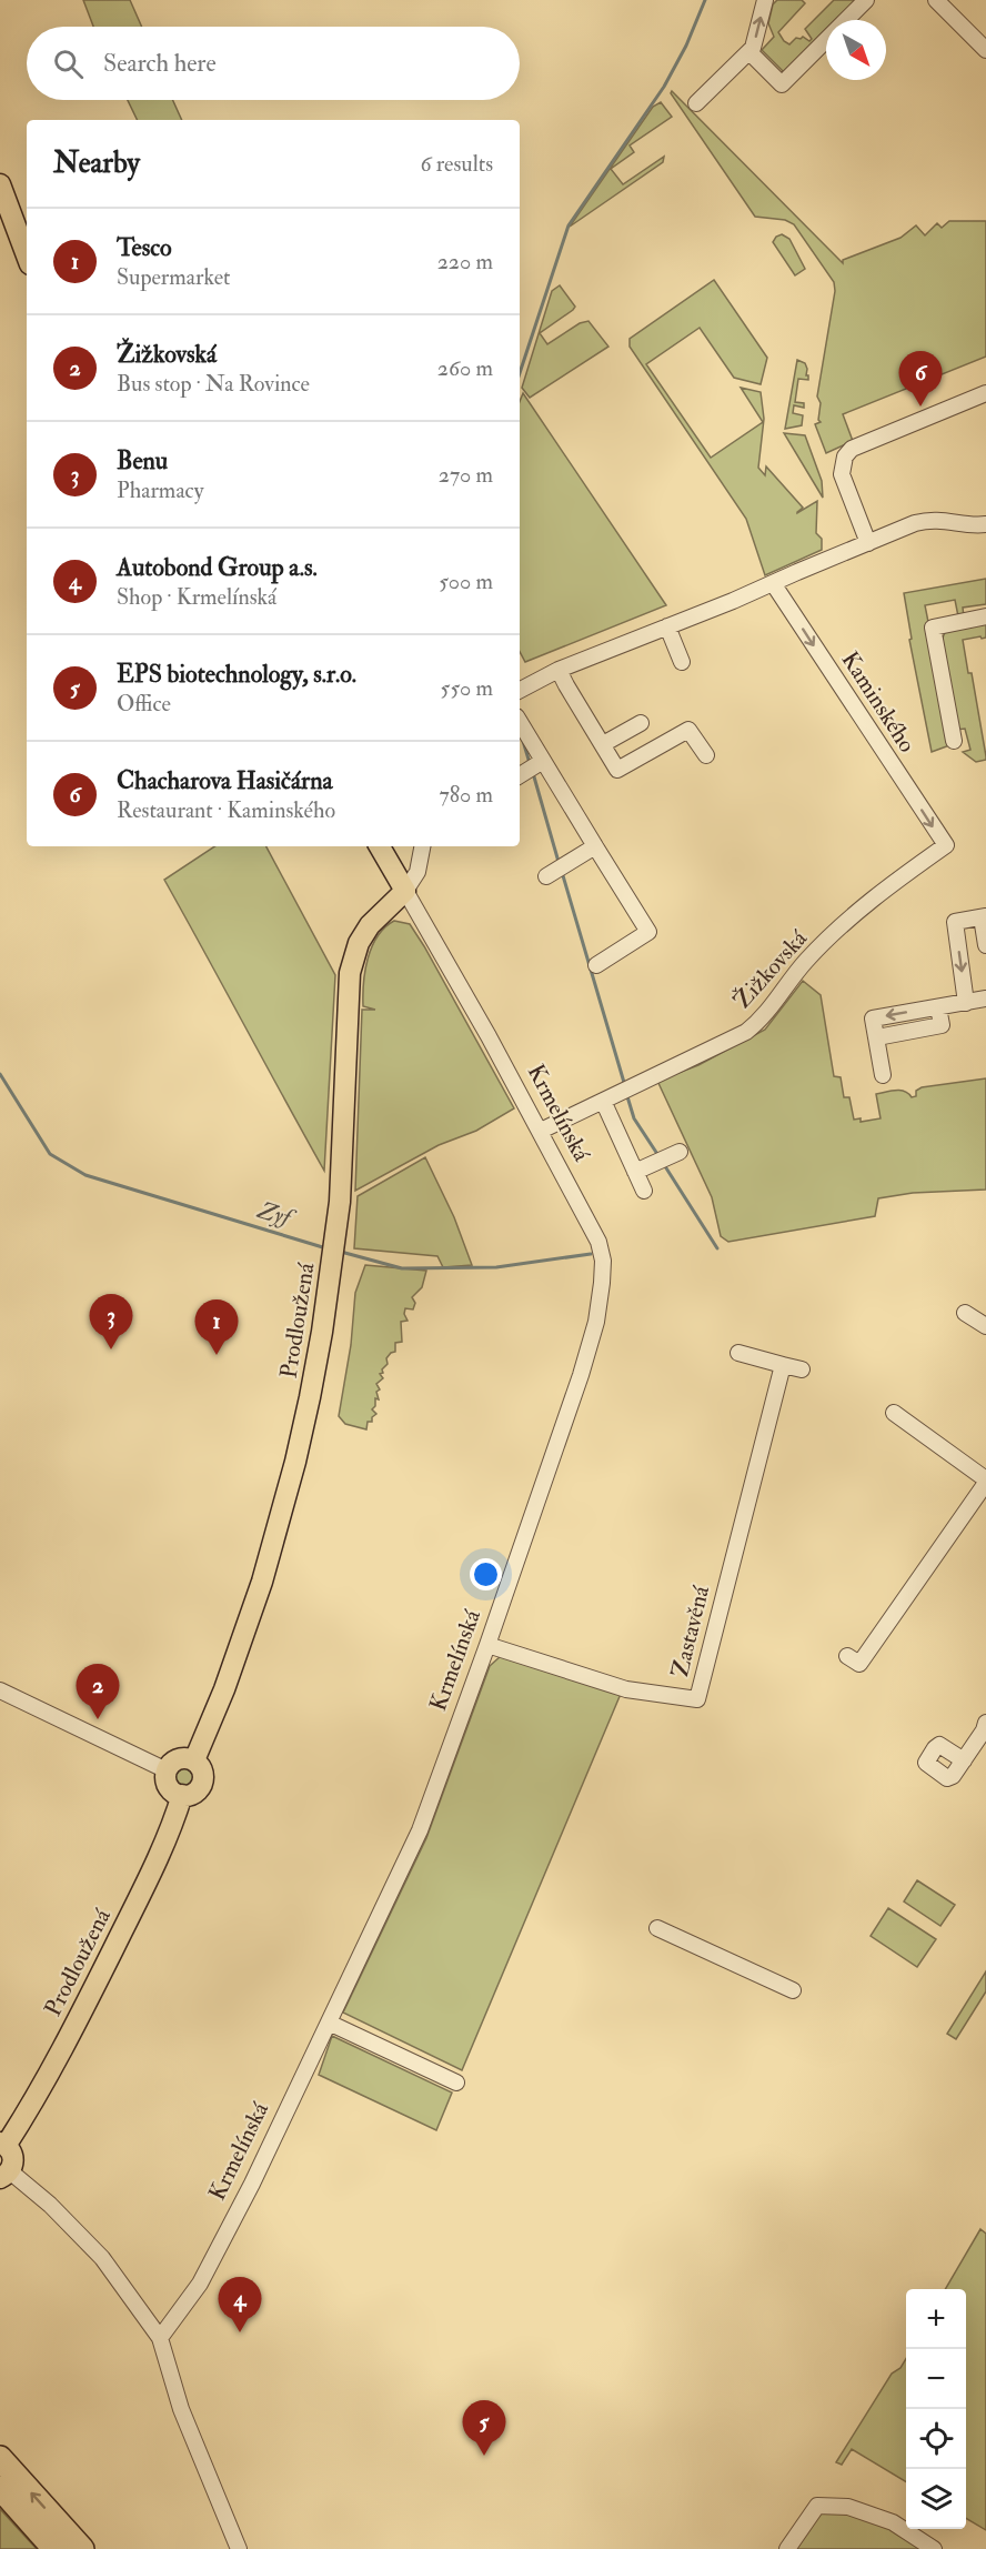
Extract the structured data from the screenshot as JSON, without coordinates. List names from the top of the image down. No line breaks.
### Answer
{"streets":{"main road":["Krmelínská","Prodloužená"],"street":["Kaminského","Žižkovská","Zastavěná"]},"crossings":[["Kaminského","Žižkovská"],["Žižkovská","Krmelínská"],["Krmelínská","Prodloužená"],["Krmelínská","Zastavěná"]],"one_way":["Kaminského"],"water":["Zyf"],"north":"bottom right","page":{"search":"Search here","heading":["Nearby","6 results"],"list":[{"mark":"1","name":"Tesco","note":"Supermarket","value":"220 m"},{"mark":"2","name":"Žižkovská","note":"Bus stop · Na Rovince","value":"260 m"},{"mark":"3","name":"Benu","note":"Pharmacy","value":"270 m"},{"mark":"4","name":"Autobond Group a.s.","note":"Shop · Krmelínská","value":"500 m"},{"mark":"5","name":"EPS biotechnology, s.r.o.","note":"Office","value":"550 m"},{"mark":"6","name":"Chacharova Hasičárna","note":"Restaurant · Kaminského","value":"780 m"}],"pins":["6","3","1","2","4","5"],"map_buttons":["+","−"]}}
